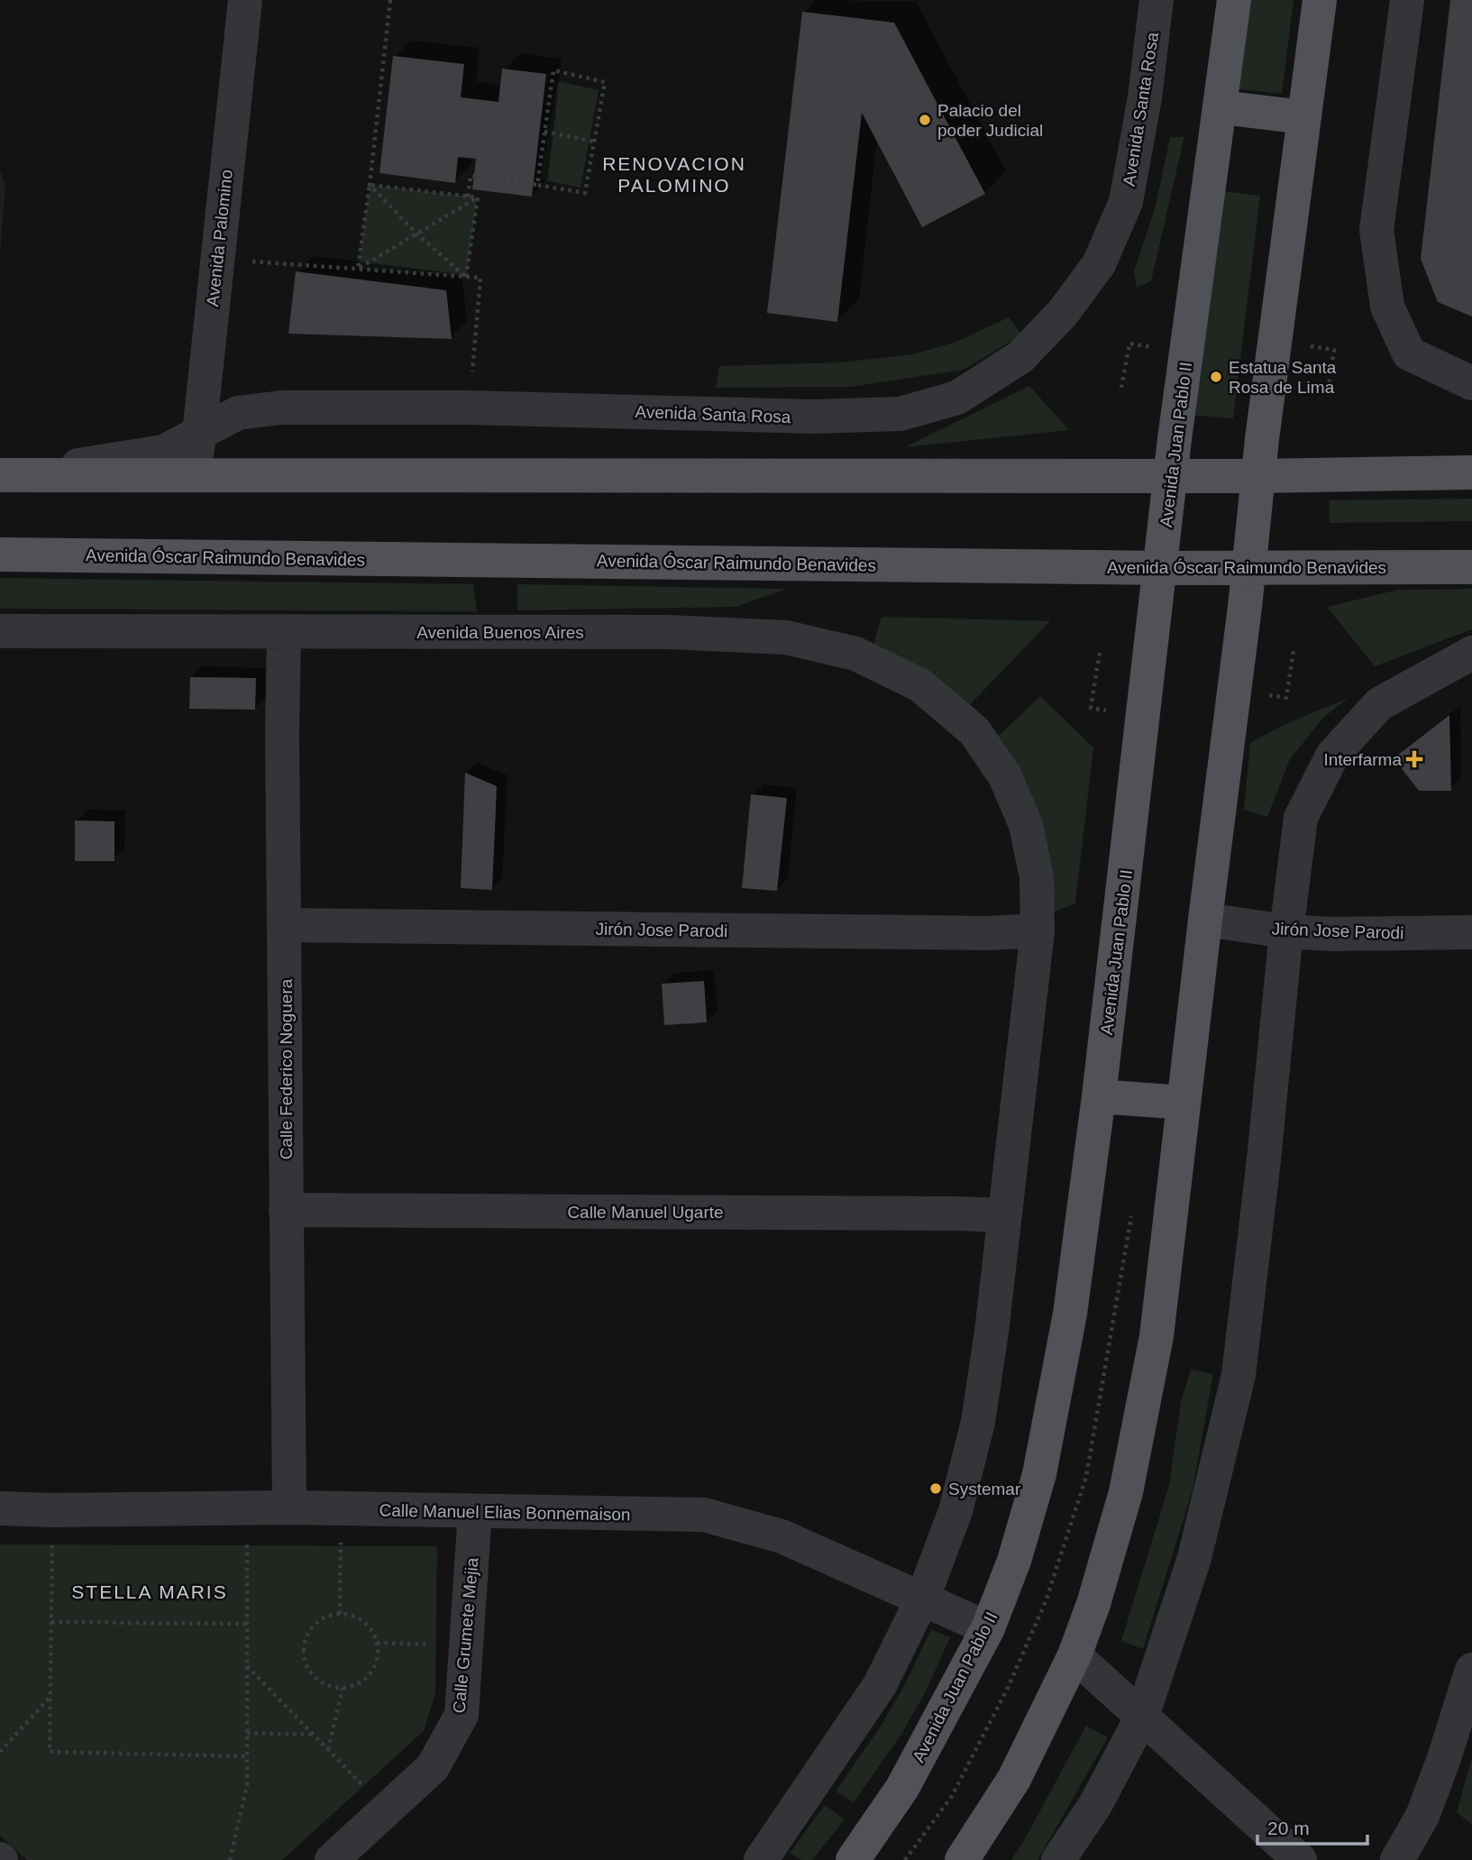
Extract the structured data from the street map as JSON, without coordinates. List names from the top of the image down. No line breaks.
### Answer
{"streets":{"main road":["Avenida Juan Pablo II","Avenida Óscar Raimundo Benavides"],"street":["Avenida Santa Rosa","Avenida Palomino","Avenida Buenos Aires","Jirón Jose Parodi","Calle Federico Noguera","Calle Manuel Ugarte","Calle Manuel Elias Bonnemaison","Calle Grumete Mejia"]},"crossings":[["Avenida Santa Rosa","Avenida Palomino"],["Avenida Juan Pablo II","Avenida Óscar Raimundo Benavides"],["Avenida Juan Pablo II","Calle Manuel Elias Bonnemaison"],["Avenida Buenos Aires","Jirón Jose Parodi"],["Avenida Buenos Aires","Calle Federico Noguera"],["Jirón Jose Parodi","Calle Federico Noguera"],["Calle Federico Noguera","Calle Manuel Ugarte"],["Calle Federico Noguera","Calle Manuel Elias Bonnemaison"],["Calle Manuel Elias Bonnemaison","Calle Grumete Mejia"]],"districts":["RENOVACION PALOMINO","STELLA MARIS"],"places":{"other":["Palacio del poder Judicial","Estatua Santa Rosa de Lima","Systemar"],"health":["Interfarma"]},"scale_bar":"20 m"}
